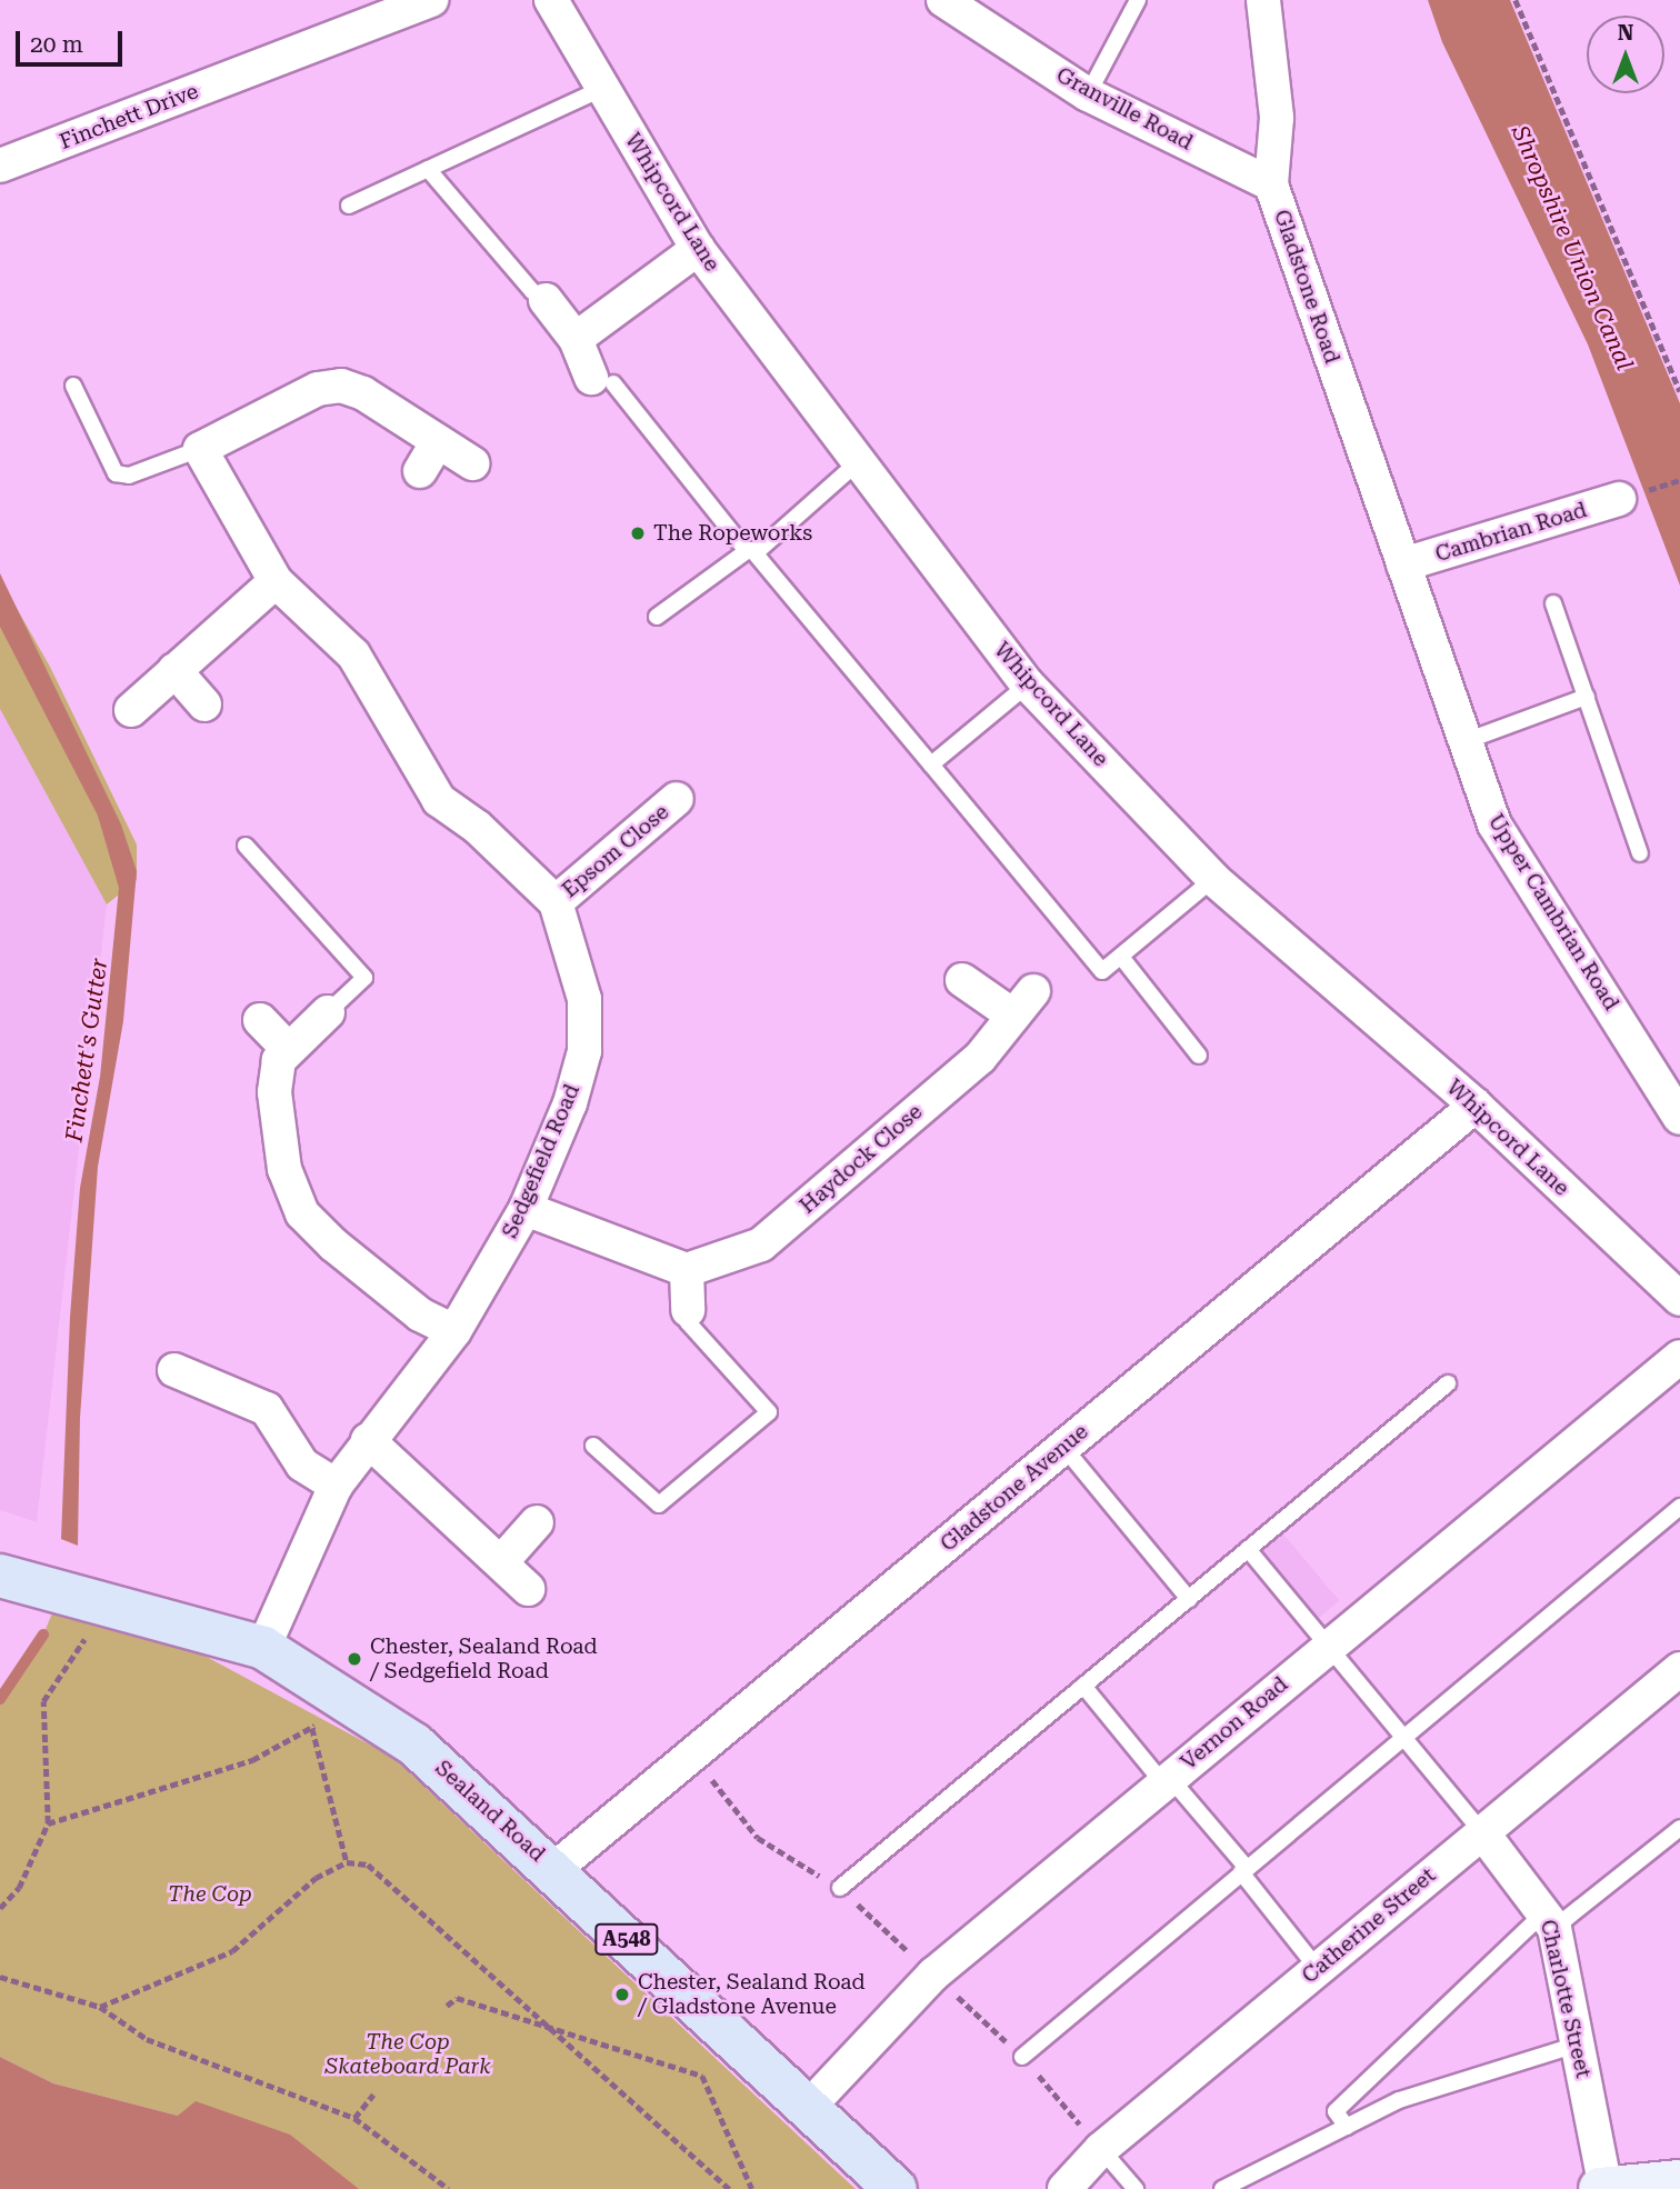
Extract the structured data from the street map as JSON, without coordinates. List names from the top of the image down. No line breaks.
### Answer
{"streets":{"main road":["Sealand Road","A548"],"street":["Granville Road","Finchett Drive","Whipcord Lane","Gladstone Road","Cambrian Road","Epsom Close","Upper Cambrian Road","Haydock Close","Sedgefield Road","Gladstone Avenue","Vernon Road","Catherine Street","Charlotte Street"]},"crossings":[["Granville Road","Gladstone Road"],["Whipcord Lane","Gladstone Avenue"],["Gladstone Road","Cambrian Road"],["Gladstone Road","Upper Cambrian Road"],["Cambrian Road","Upper Cambrian Road"],["Epsom Close","Sedgefield Road"],["Sedgefield Road","Sealand Road"],["Gladstone Avenue","Sealand Road"],["Vernon Road","Sealand Road"],["Catherine Street","Charlotte Street"]],"water":["Shropshire Union Canal","Finchett's Gutter"],"parks":["The Cop","The Cop Skateboard Park"],"places":["The Ropeworks","Chester, Sealand Road / Sedgefield Road","Chester, Sealand Road / Gladstone Avenue"],"scale_bar":"20 m","north":"top"}
